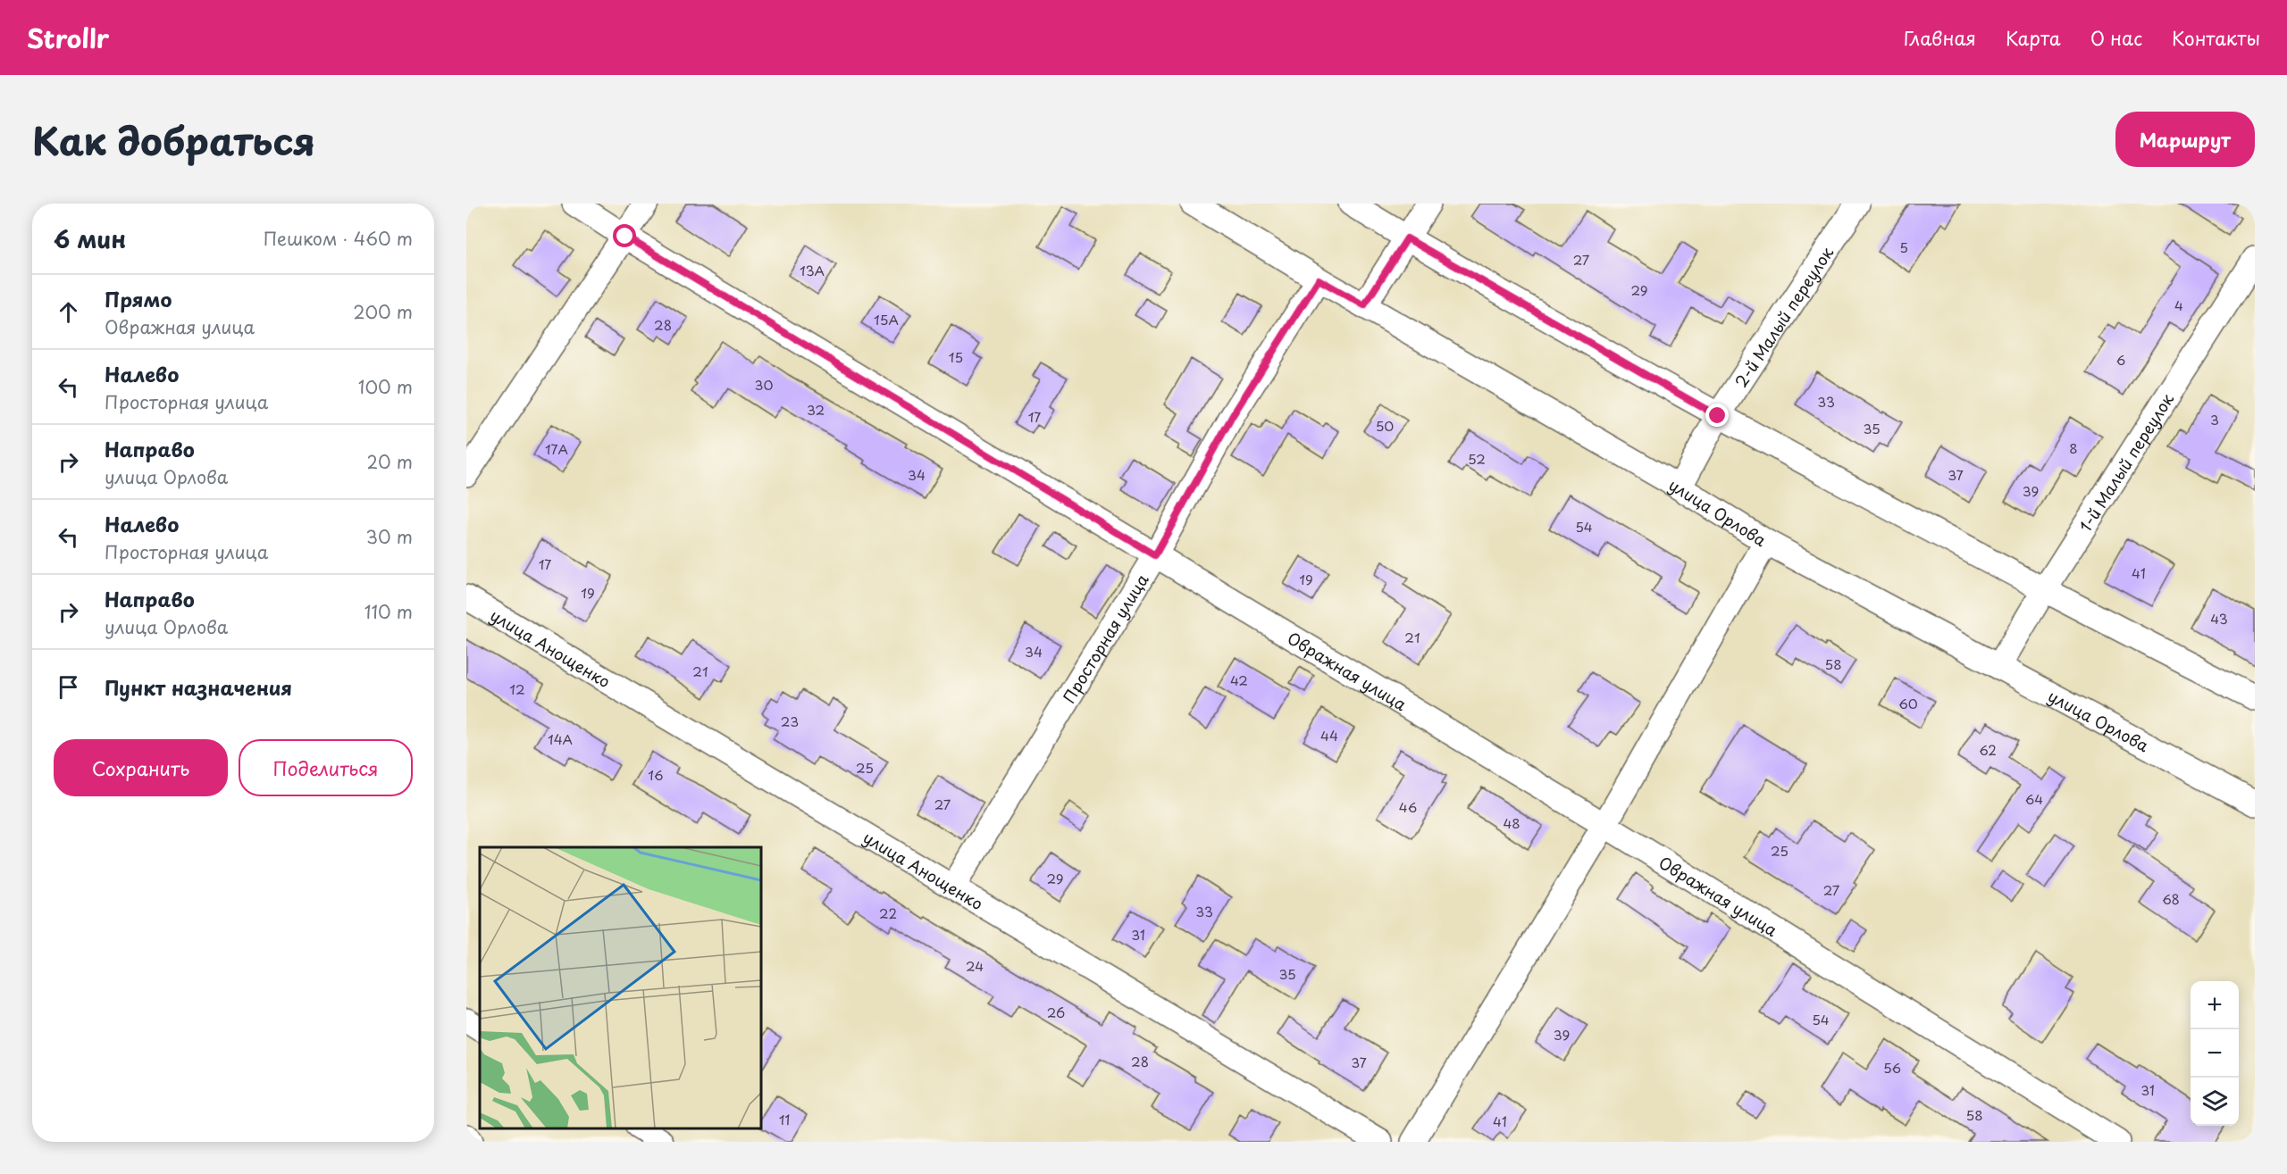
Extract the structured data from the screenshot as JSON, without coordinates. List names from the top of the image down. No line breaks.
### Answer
{"streets":{"street":["2-й Малый переулок","1-й Малый переулок","улица Орлова","Просторная улица","улица Анощенко","Овражная улица"]},"crossings":[["2-й Малый переулок","улица Орлова"],["1-й Малый переулок","улица Орлова"],["улица Орлова","Просторная улица"],["Просторная улица","улица Анощенко"],["Просторная улица","Овражная улица"]],"house_numbers":["5","27","13А","29","4","15А","28","15","6","30","33","32","17","3","50","35","8","17А","52","34","37","39","54","17","41","19","19","43","21","34","58","21","42","12","60","23","44","14А","62","25","16","64","27","46","48","25","29","27","68","33","22","31","24","35","26","54","39","28","37","56","31","58","11","41"],"page":{"header":"Strollr","nav":["Главная","Карта","О нас","Контакты"],"title":"Как добраться","buttons":["Маршрут",["Сохранить","Поделиться"]],"heading":["6 мин","Пешком · 460 m"],"list":[["Прямо","Овражная улица","200 m"],["Налево","Просторная улица","100 m"],["Направо","улица Орлова","20 m"],["Налево","Просторная улица","30 m"],["Направо","улица Орлова","110 m"],"Пункт назначения"],"map_buttons":["+","−"]}}
